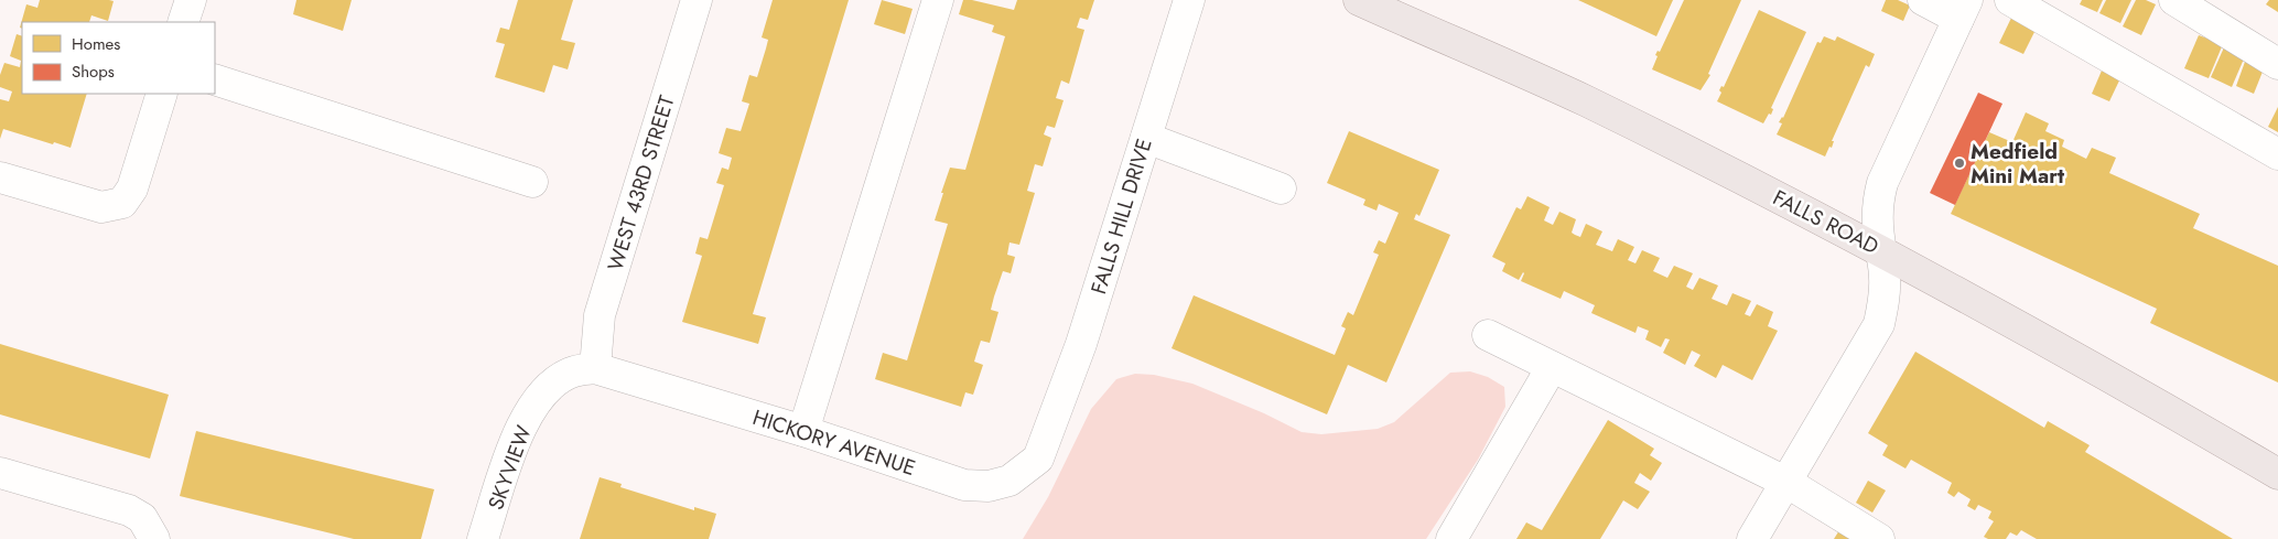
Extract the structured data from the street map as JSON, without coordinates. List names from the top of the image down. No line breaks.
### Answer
{"streets":{"main road":["FALLS ROAD"],"street":["WEST 43RD STREET","FALLS HILL DRIVE","HICKORY AVENUE","SKYVIEW"]},"crossings":[["WEST 43RD STREET","HICKORY AVENUE"],["WEST 43RD STREET","SKYVIEW"],["FALLS HILL DRIVE","HICKORY AVENUE"],["HICKORY AVENUE","SKYVIEW"]],"places":["Medfield Mini Mart"],"legend":["Homes","Shops"]}
